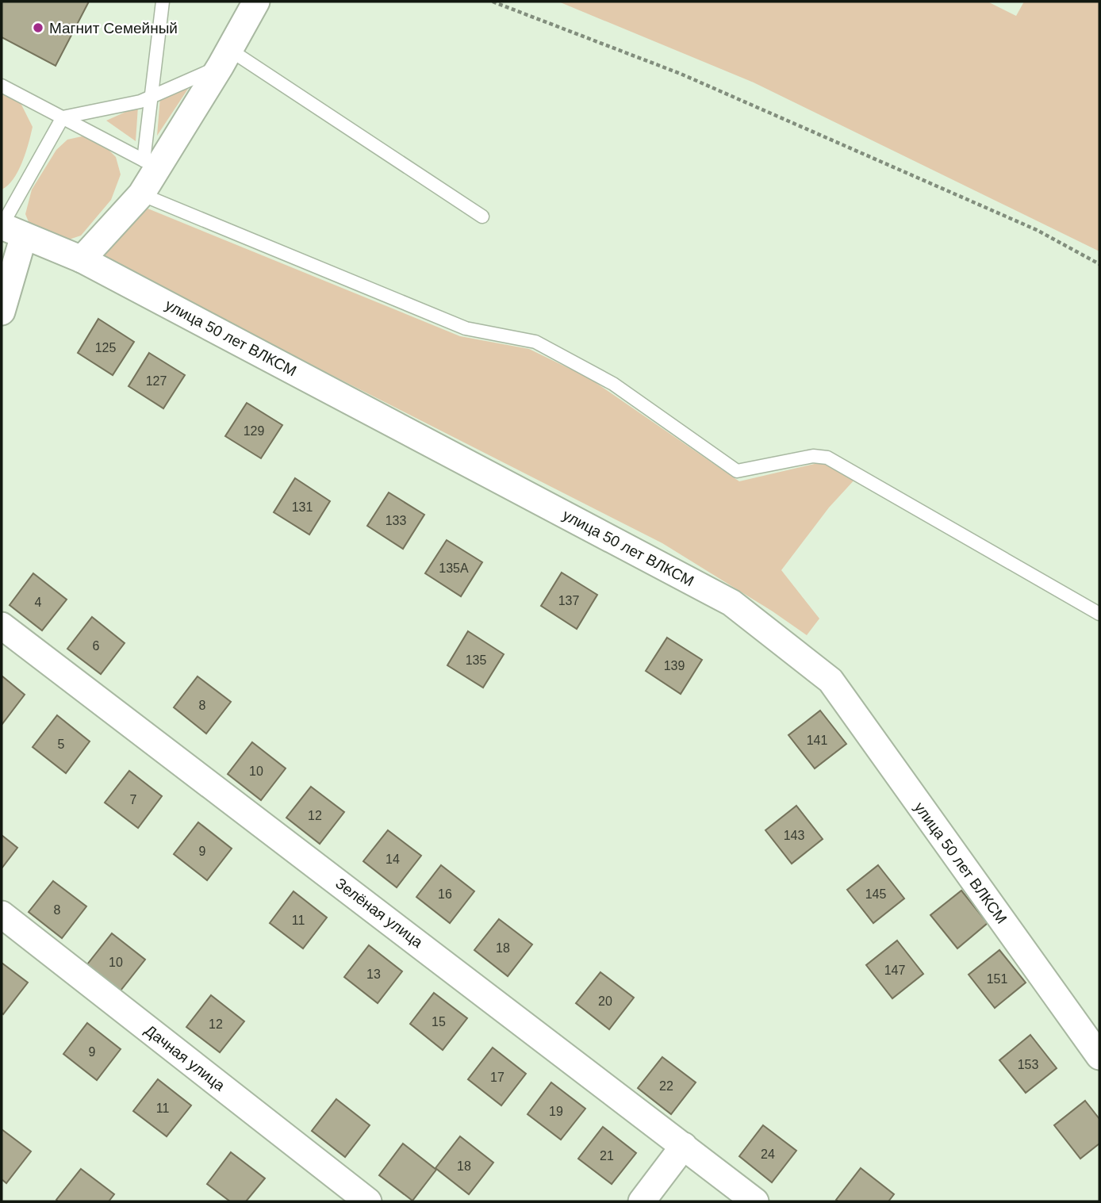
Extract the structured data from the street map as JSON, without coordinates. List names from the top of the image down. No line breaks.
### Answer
{"streets":{"street":["улица 50 лет ВЛКСМ","Зелёная улица","Дачная улица"]},"places":["Магнит Семейный"],"house_numbers":["125","127","129","131","133","135А","137","4","6","135","139","8","141","5","10","7","12","143","9","14","16","145","8","11","18","10","147","13","151","20","15","12","9","153","17","22","11","19","24","21","18"]}
